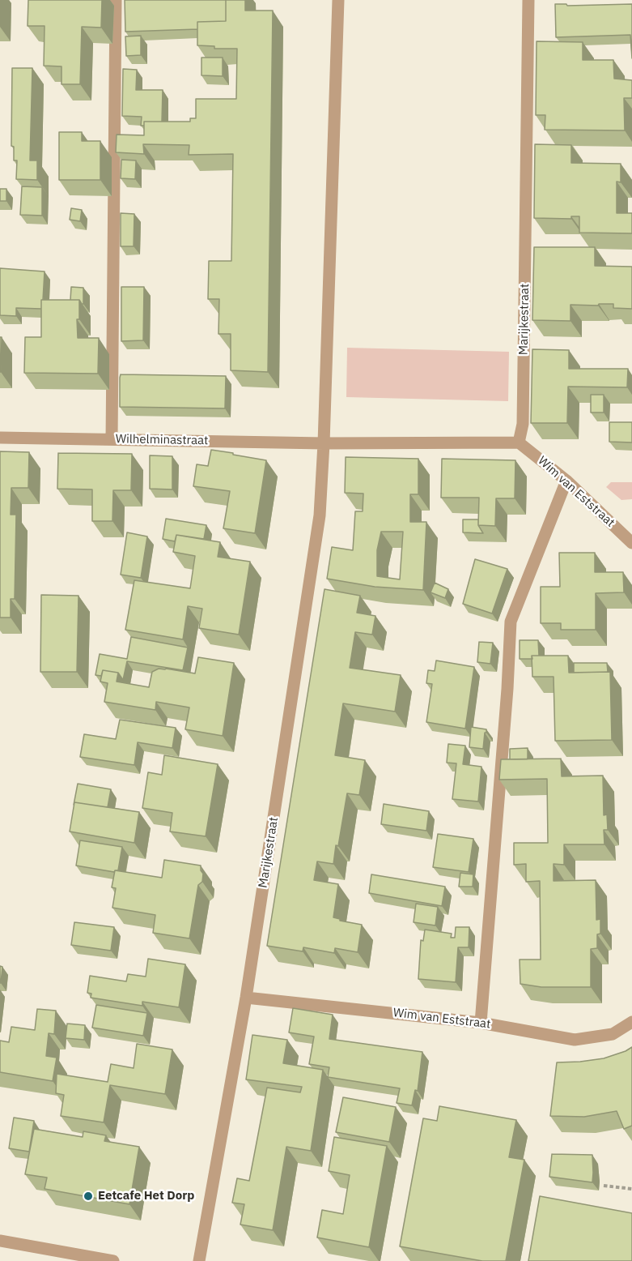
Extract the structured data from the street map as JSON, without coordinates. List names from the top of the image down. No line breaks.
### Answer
{"streets":{"street":["Marijkestraat","Wilhelminastraat","Wim van Eststraat"]},"crossings":[["Marijkestraat","Wilhelminastraat"],["Marijkestraat","Wim van Eststraat"]],"places":["Eetcafe Het Dorp"]}
